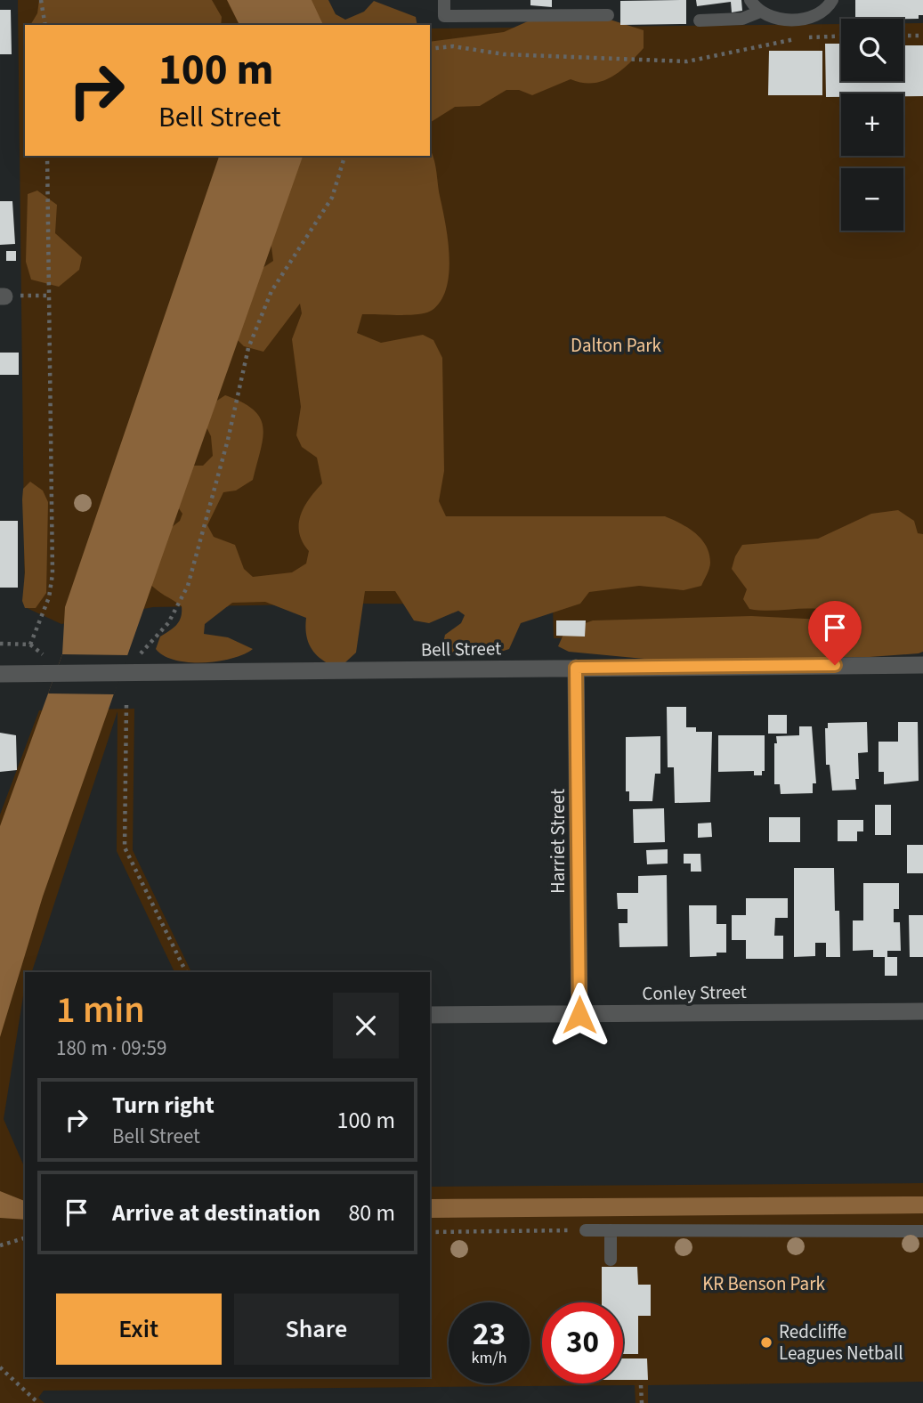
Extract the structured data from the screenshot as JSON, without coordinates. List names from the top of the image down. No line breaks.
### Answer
{"streets":{"street":["Bell Street","Harriet Street","Conley Street"]},"crossings":[["Bell Street","Harriet Street"],["Harriet Street","Conley Street"]],"parks":["Dalton Park","KR Benson Park"],"places":["Redcliffe Leagues Netball"],"page":{"map_buttons":["+","−"],"turn":["100 m","Bell Street"],"heading":["1 min","180 m · 09:59"],"list":[{"name":"Turn right","note":"Bell Street","value":"100 m"},{"name":"Arrive at destination","value":"80 m"}],"buttons":["Exit","Share"],"speed":"23 km/h","limit":"30"}}
